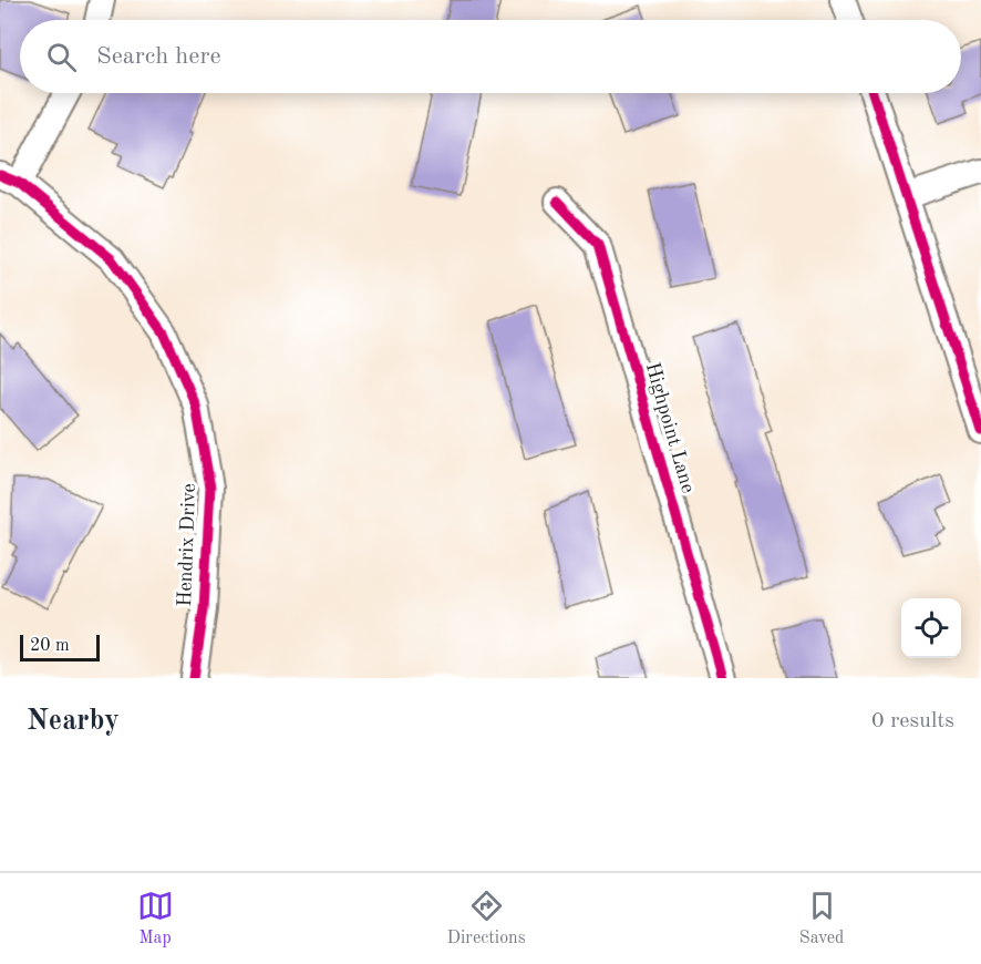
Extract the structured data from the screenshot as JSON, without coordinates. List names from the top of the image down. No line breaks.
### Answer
{"streets":{"street":["Highpoint Lane","Hendrix Drive"]},"scale_bar":"20 m","page":{"search":"Search here","scale":"20 m","heading":["Nearby","0 results"],"nav":["Map","Directions","Saved"]}}
